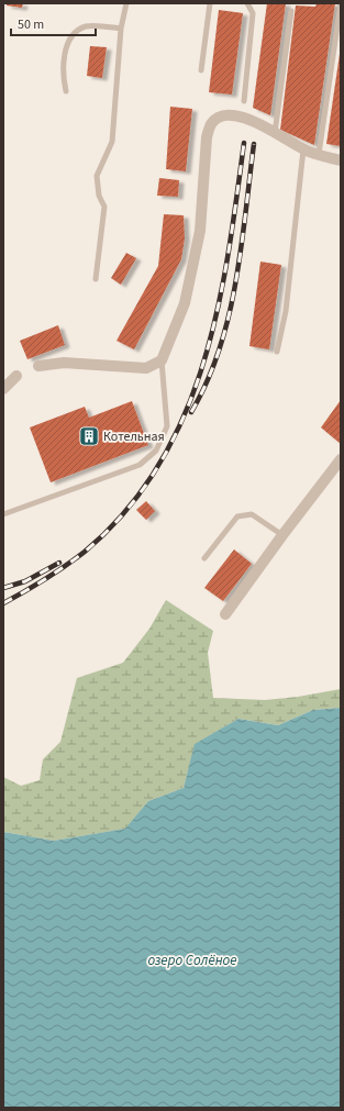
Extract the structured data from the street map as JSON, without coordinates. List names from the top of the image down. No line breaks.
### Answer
{"water":["озеро Солёное"],"places":{"building":["Котельная"]},"scale_bar":"50 m"}
